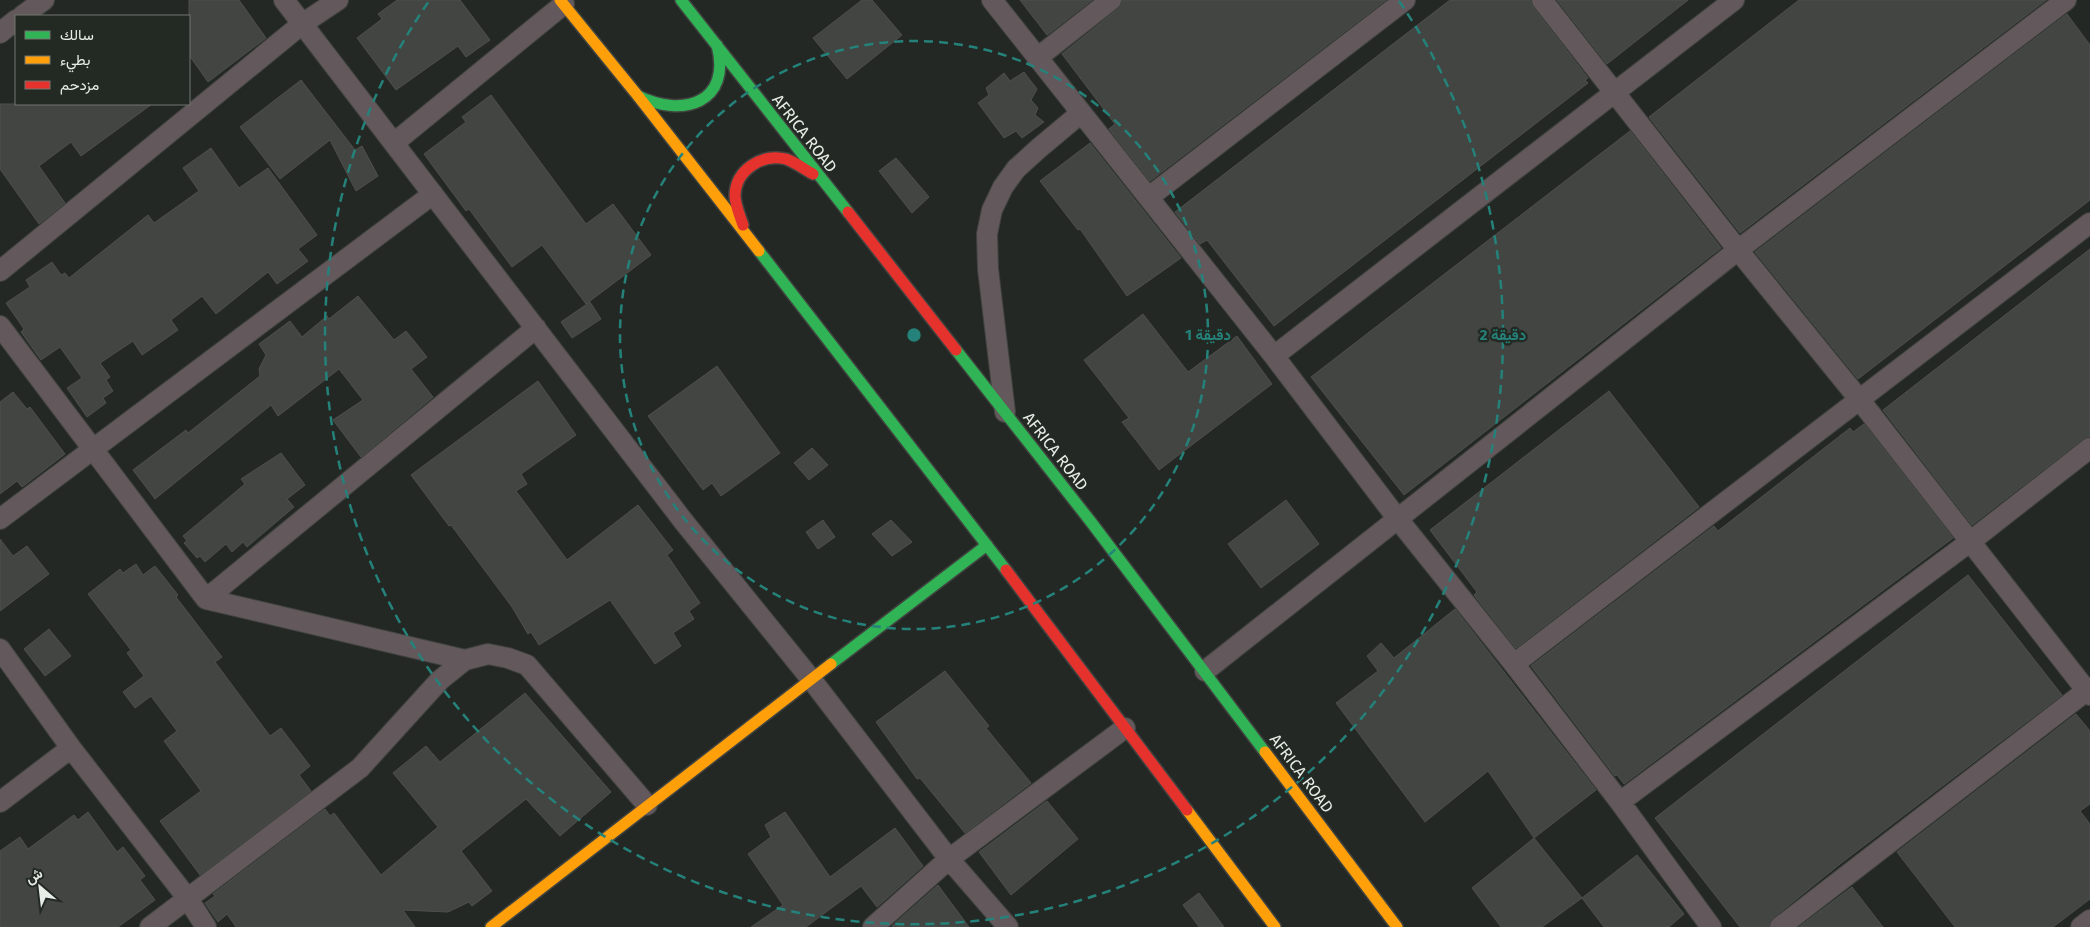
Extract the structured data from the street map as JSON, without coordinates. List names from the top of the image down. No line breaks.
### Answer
{"streets":{"street":["AFRICA ROAD"]},"legend":["سالك","بطيء","مزدحم"],"north":"top left","rings":["1 دقيقة","2 دقيقة"]}
